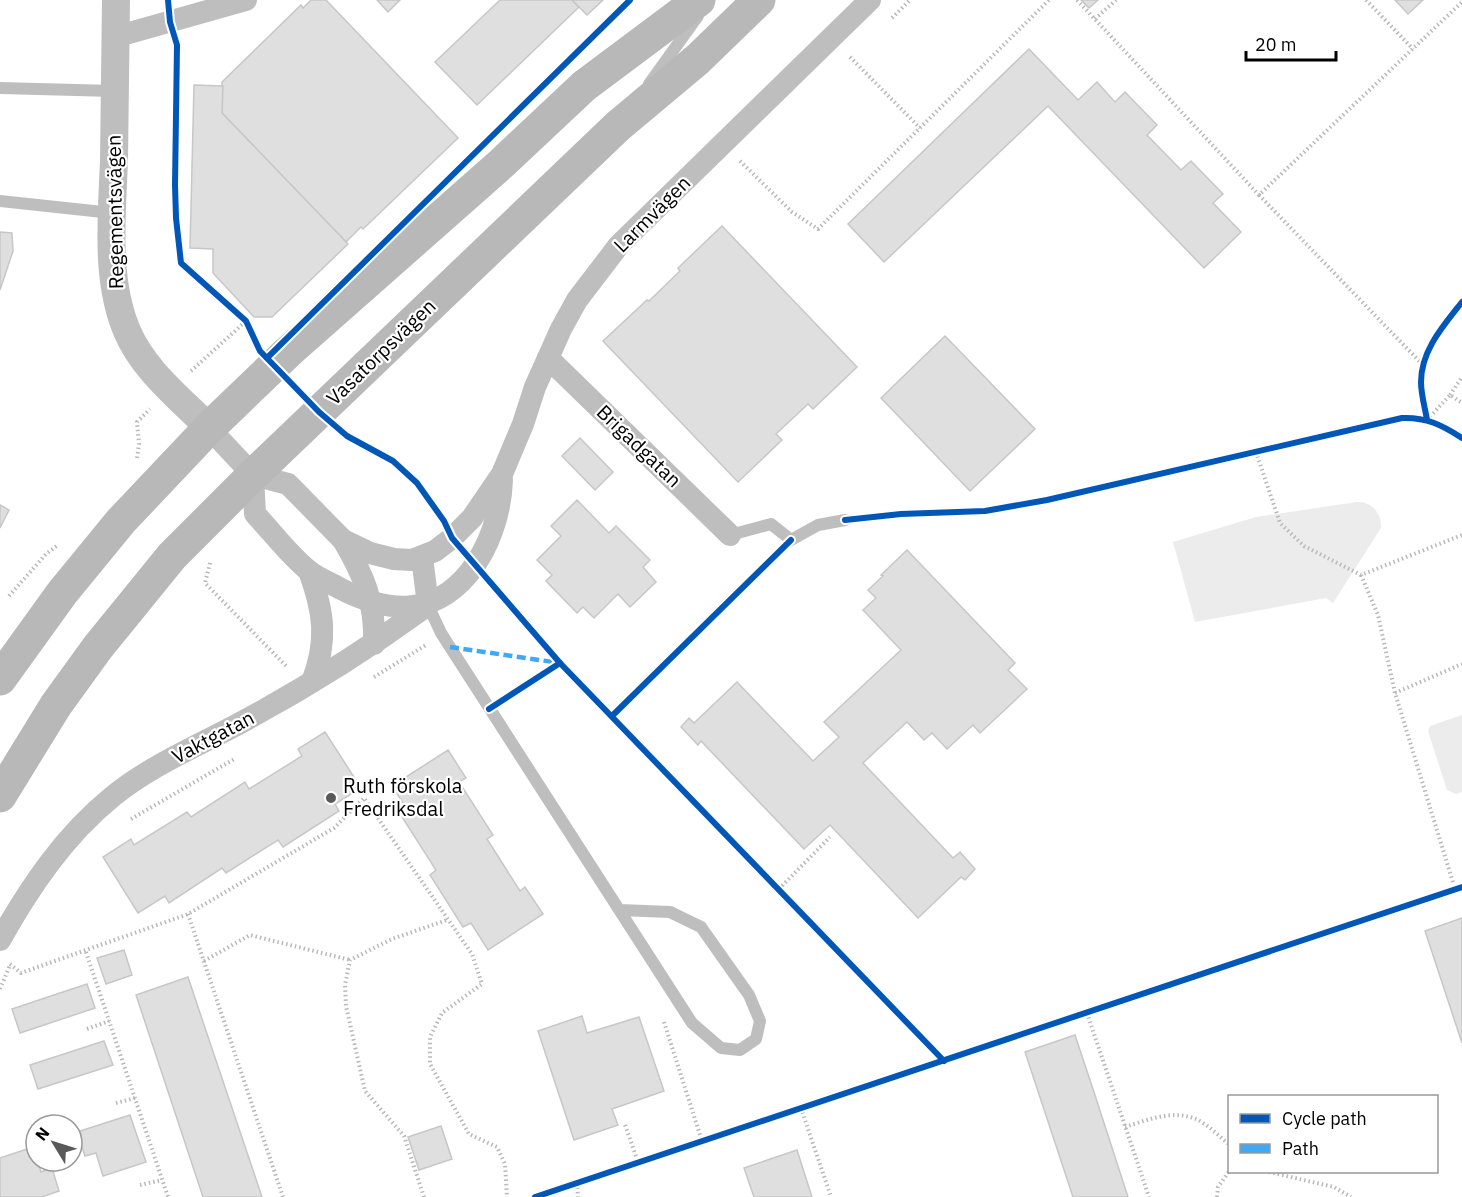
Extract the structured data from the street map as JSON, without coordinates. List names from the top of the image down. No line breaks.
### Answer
{"streets":{"main road":["Vasatorpsvägen"],"street":["Regementsvägen","Larmvägen","Brigadgatan","Vaktgatan"]},"crossings":[["Larmvägen","Vasatorpsvägen"],["Larmvägen","Brigadgatan"],["Larmvägen","Vaktgatan"]],"places":["Ruth förskola Fredriksdal"],"legend":["Cycle path","Path"],"scale_bar":"20 m","north":"top left"}
